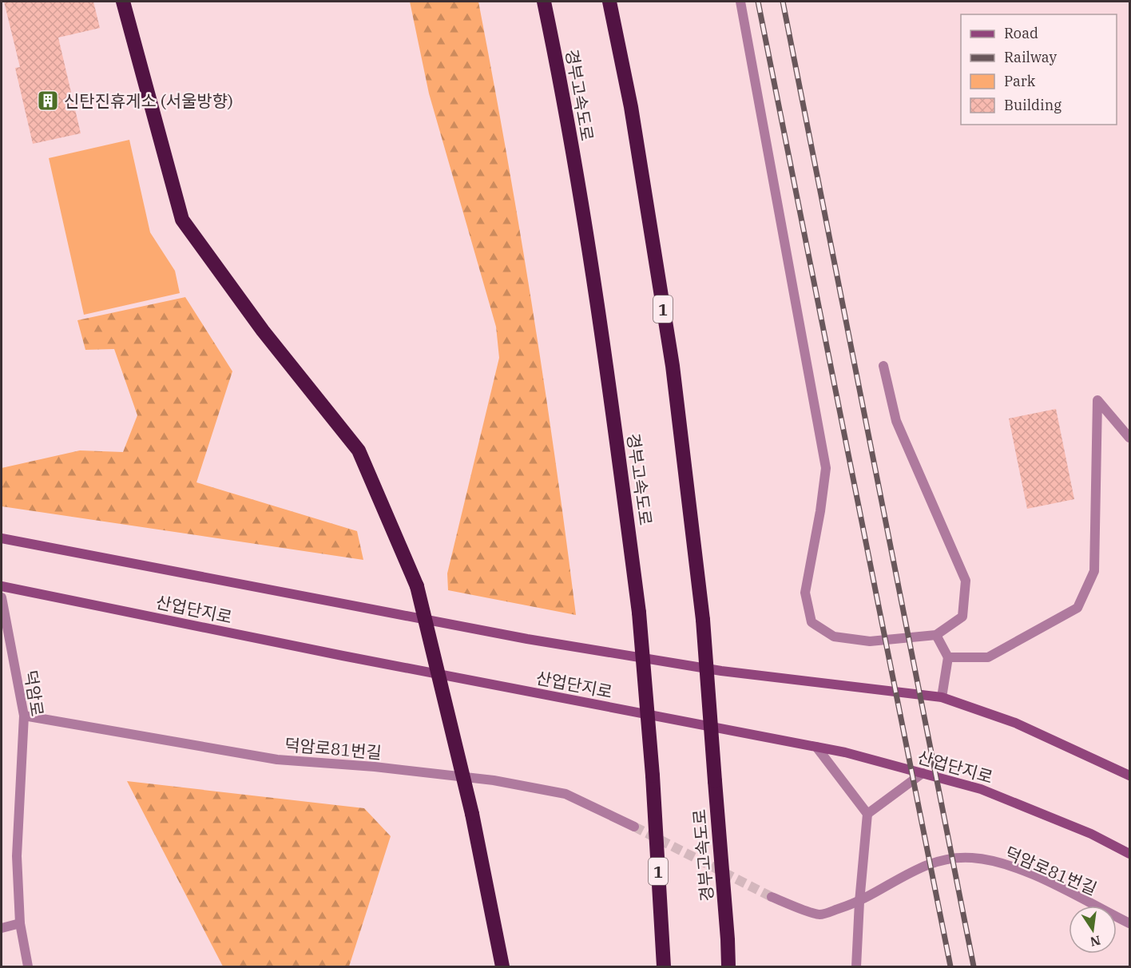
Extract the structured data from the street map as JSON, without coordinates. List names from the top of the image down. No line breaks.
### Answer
{"streets":{"highway":["경부고속도로","1"],"main road":["산업단지로"],"street":["덕암로","덕암로81번길"]},"crossings":[["덕암로","덕암로81번길"]],"places":{"building":["신탄진휴게소 (서울방향)"]},"legend":["Road","Railway","Park","Building"],"north":"bottom"}
